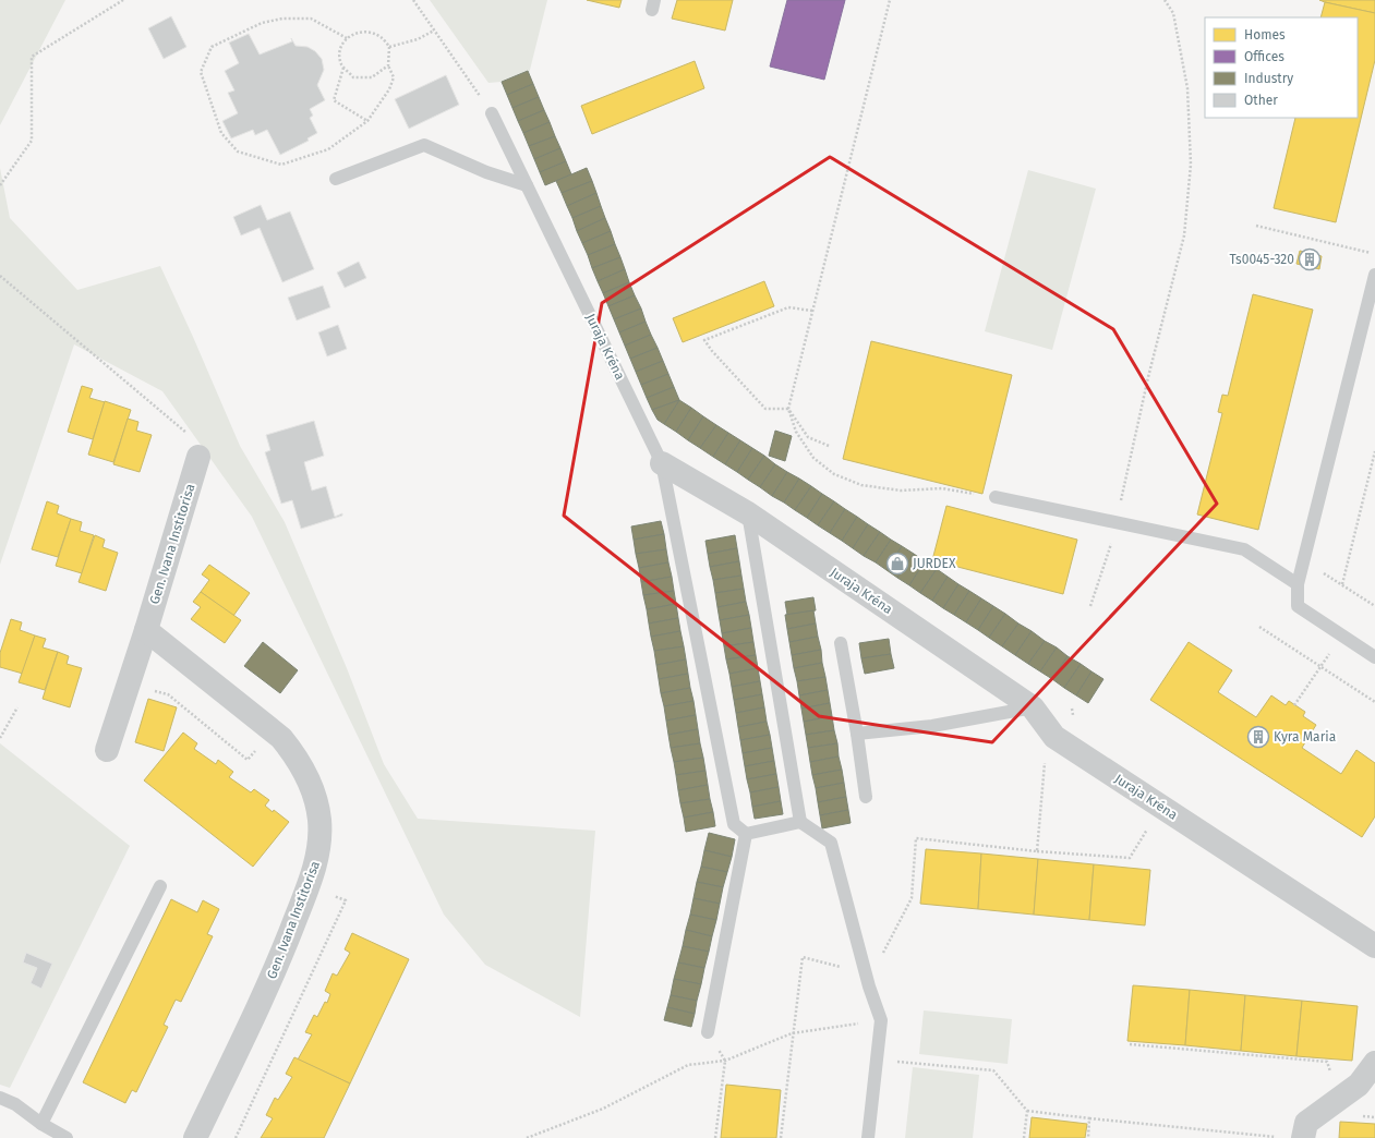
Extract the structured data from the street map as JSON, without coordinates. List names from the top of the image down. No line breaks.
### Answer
{"streets":{"street":["Juraja Kréna","Gen. Ivana Institorisa"]},"places":{"building":["Ts0045-320","Kyra Maria"],"shop":["JURDEX"]},"legend":["Homes","Offices","Industry","Other"]}
